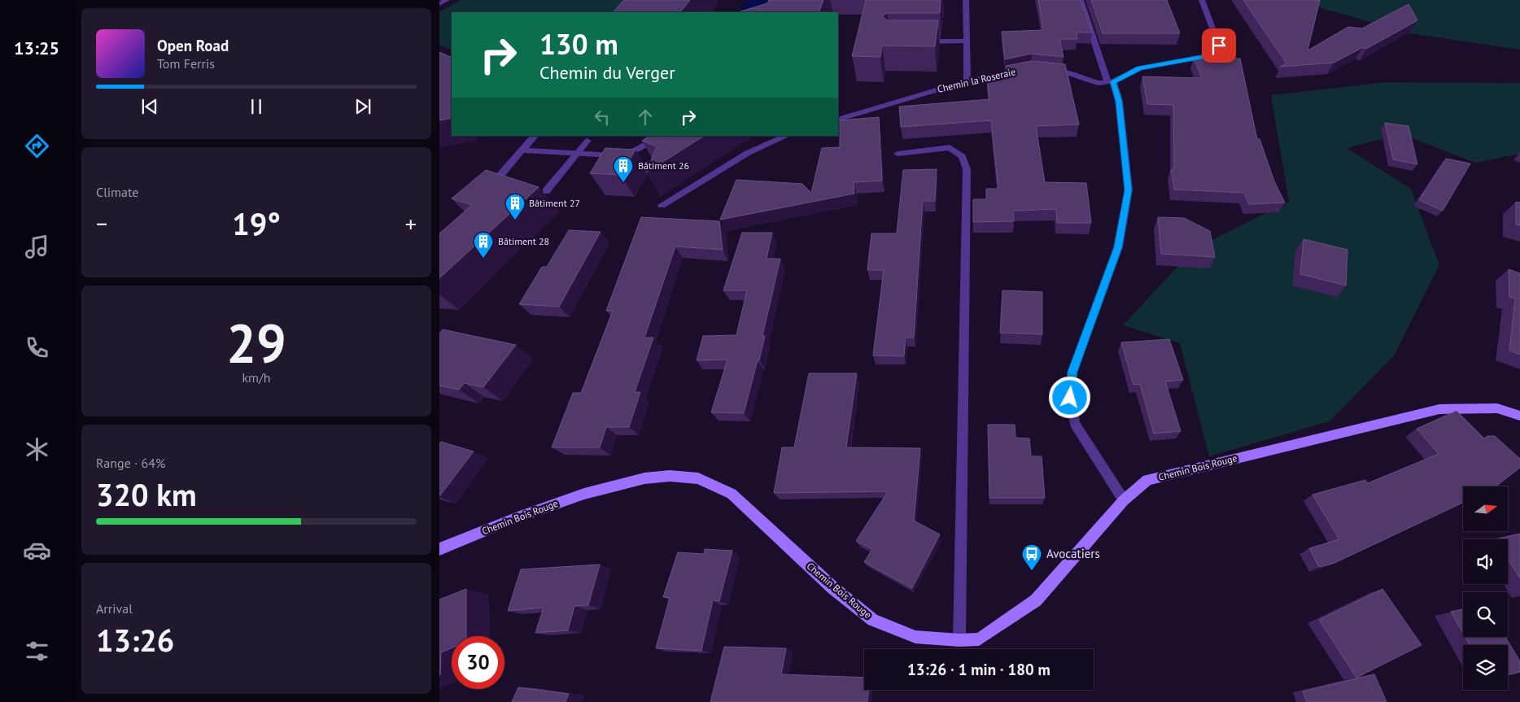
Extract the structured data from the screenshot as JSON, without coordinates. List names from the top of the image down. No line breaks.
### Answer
{"streets":{"street":["Chemin la Roseraie","Chemin Bois Rouge"]},"places":{"building":["Bâtiment 26","Bâtiment 27","Bâtiment 28"],"bus stop":["Avocatiers"]},"north":"right","page":{"tabs":"13:25","turn":["130 m","Chemin du Verger"],"song":["Open Road","Tom Ferris"],"tile":["Climate",["29","km/h"],["Range · 64%","320 km"],["Arrival","13:26"]],"heat":["−","19°","+"],"limit":"30","trip":"13:26 · 1 min · 180 m"}}
